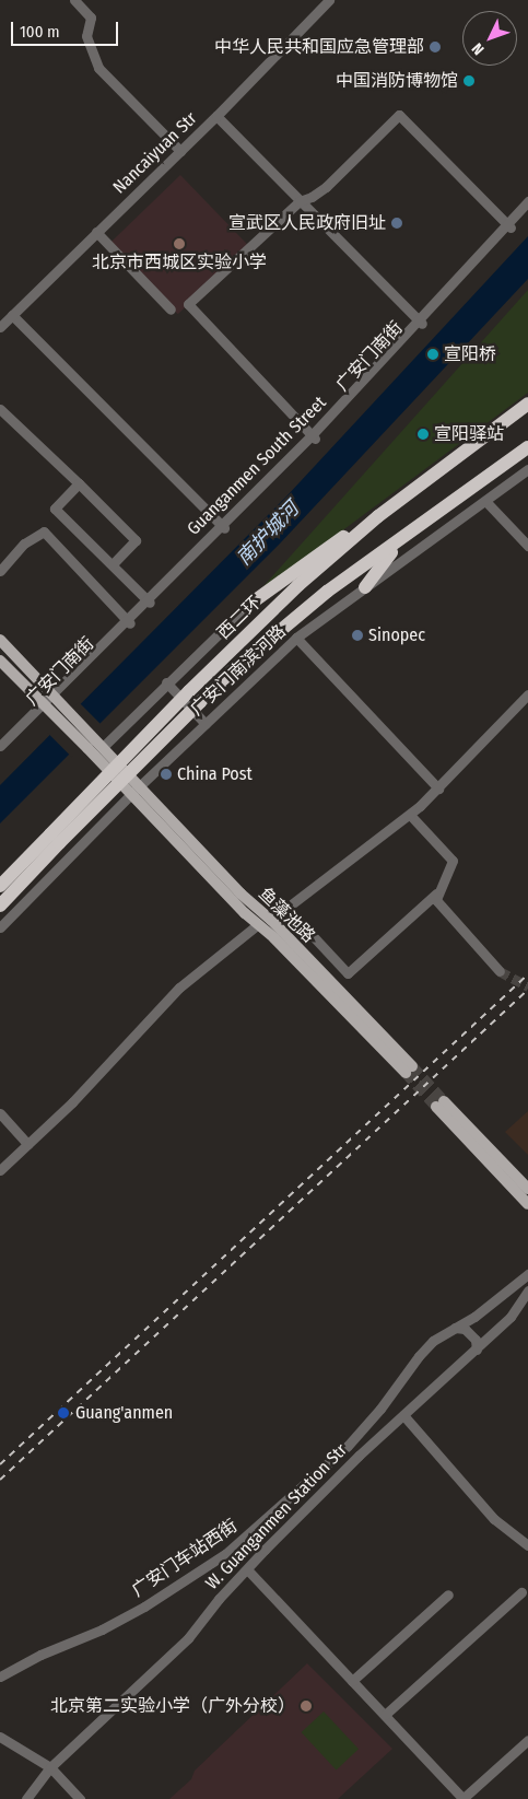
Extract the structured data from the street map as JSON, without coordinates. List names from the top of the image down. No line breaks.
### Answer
{"streets":{"highway":["西二环"],"main road":["鱼藻池路"],"street":["Nancaiyuan Str","广安门南街","Guanganmen South Street","广安门南滨河路","W. Guanganmen Station Str","广安门车站西街"]},"crossings":[["广安门南街","Guanganmen South Street"],["广安门南滨河路","鱼藻池路"]],"water":["南护城河"],"places":["中华人民共和国应急管理部","中国消防博物馆","宣武区人民政府旧址","北京市西城区实验小学","宣阳桥","宣阳驿站","Sinopec","China Post","Guang'anmen","北京第二实验小学（广外分校）"],"scale_bar":"100 m","north":"bottom left"}
